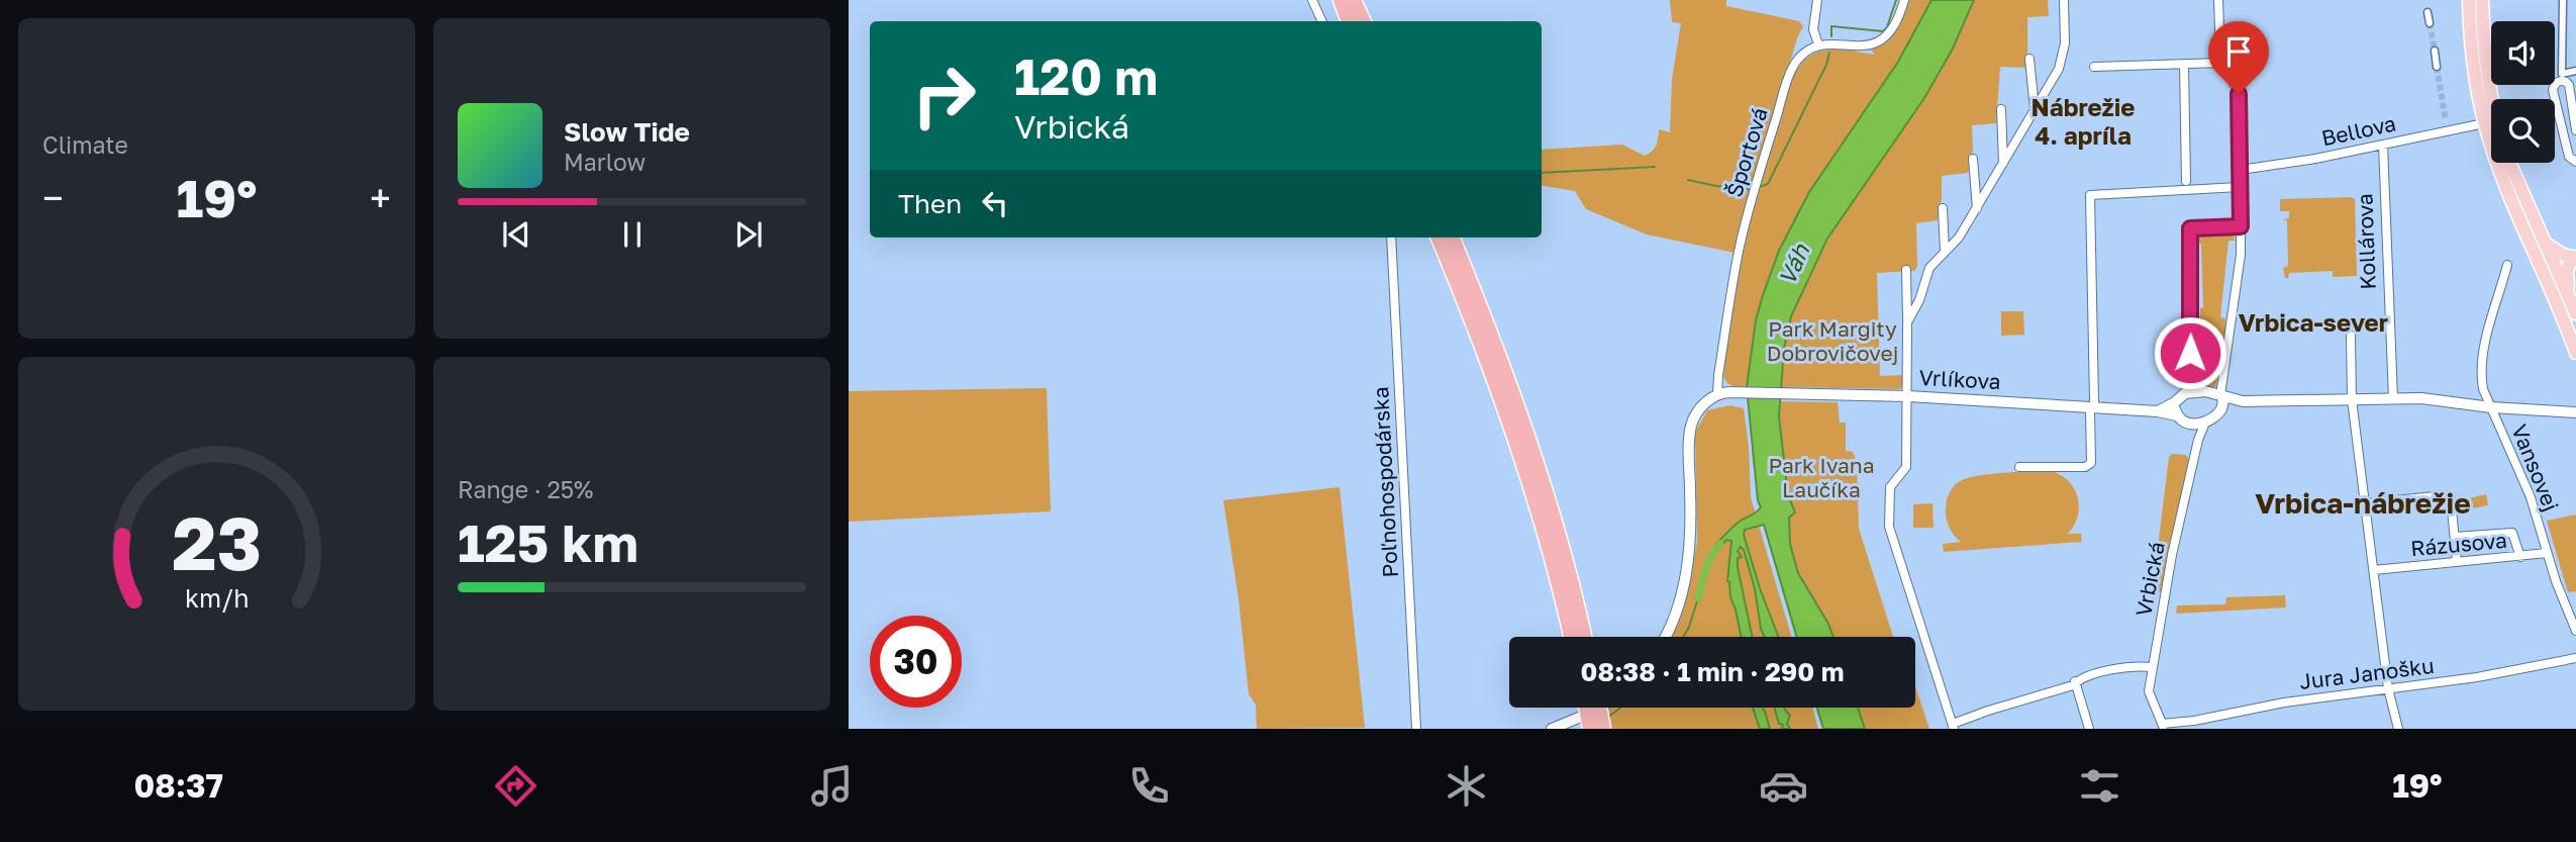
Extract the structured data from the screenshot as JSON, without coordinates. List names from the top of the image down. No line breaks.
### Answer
{"streets":{"street":["Bellova","Športová","Kollárova","Vrlíkova","Vansovej","Poľnohospodárska","Rázusova","Vrbická","Jura Janošku"]},"crossings":[["Bellova","Kollárova"],["Športová","Vrlíkova"],["Vrlíkova","Vrbická"],["Vansovej","Rázusova"],["Vrbická","Jura Janošku"]],"districts":["Nábrežie 4. apríla","Vrbica-sever","Vrbica-nábrežie"],"water":["Váh"],"parks":["Park Margity Dobrovičovej","Park Ivana Laučíka"],"page":{"tile":["Climate",["Range · 25%","125 km"]],"turn":["120 m","Vrbická"],"song":["Slow Tide","Marlow"],"heat":["−","19°","+"],"then":"Then","limit":"30","trip":"08:38 · 1 min · 290 m","tabs":["08:37","19°"],"gauge":["23","km/h"]}}
